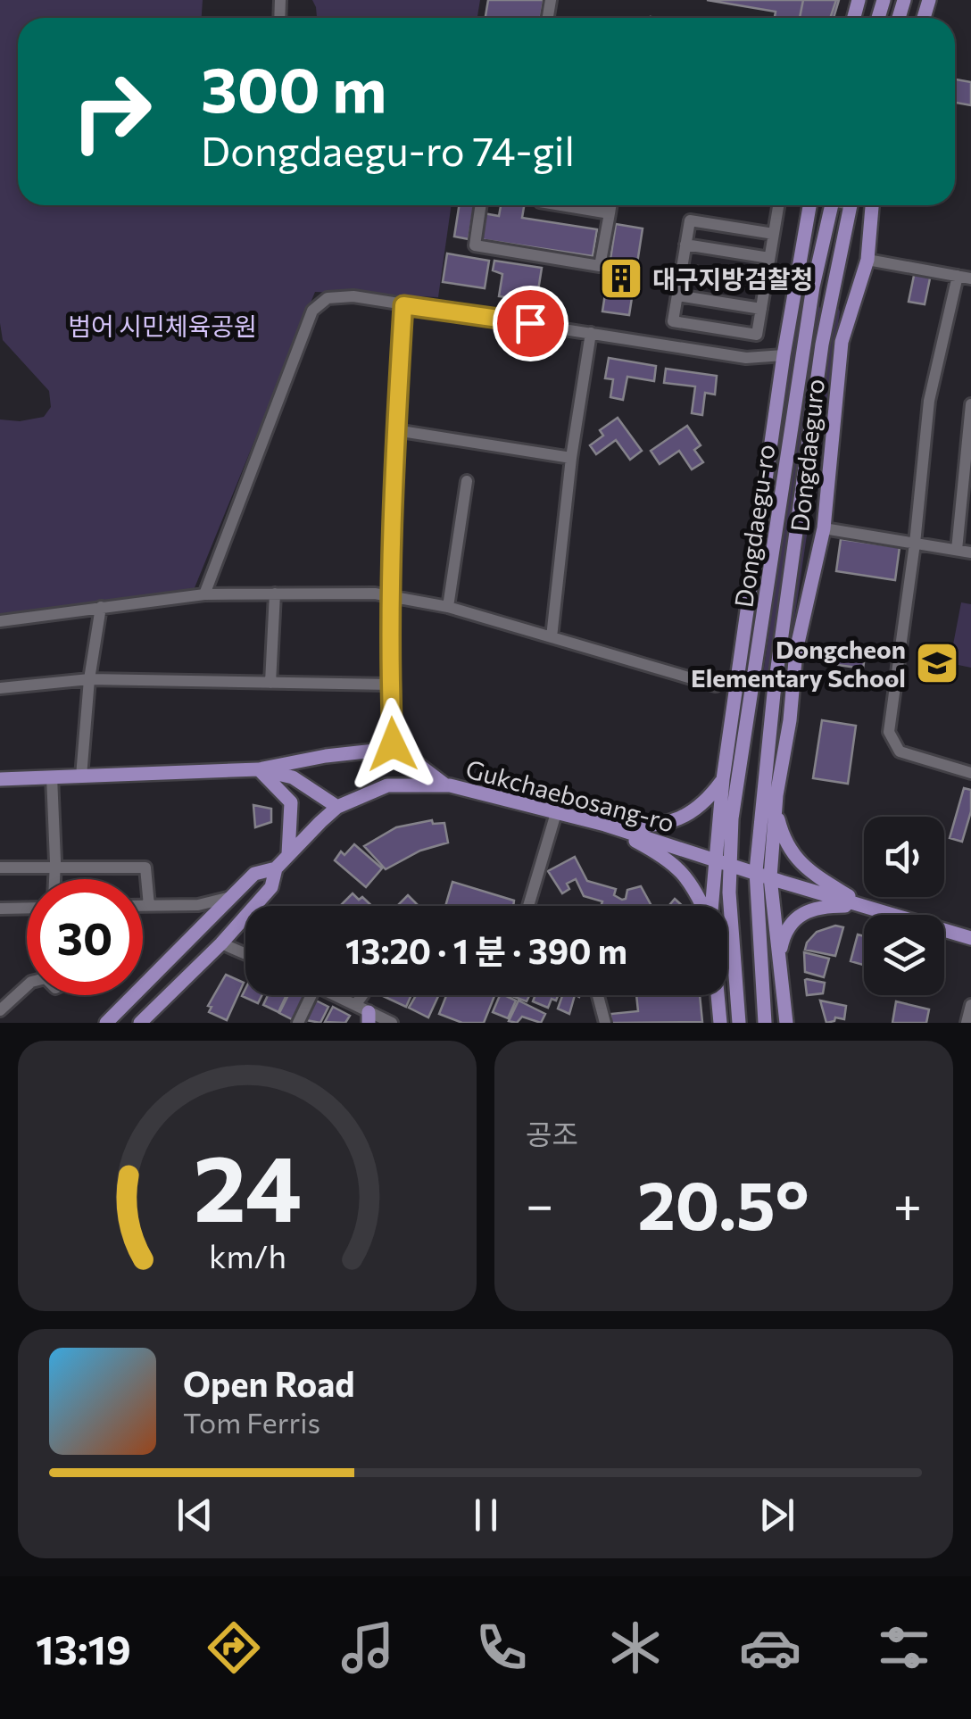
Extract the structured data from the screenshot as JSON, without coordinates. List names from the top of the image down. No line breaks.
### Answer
{"streets":{"main road":["Dongdaeguro","Dongdaegu-ro","Gukchaebosang-ro"]},"crossings":[["Dongdaeguro","Dongdaegu-ro"],["Dongdaegu-ro","Gukchaebosang-ro"]],"parks":["범어 시민체육공원"],"places":{"building":["대구지방검찰청"],"school or university":["Dongcheon Elementary School"]},"page":{"turn":["300 m","Dongdaegu-ro 74-gil"],"limit":"30","trip":"13:20 · 1 분 · 390 m","tile":"공조","heat":["−","20.5°","+"],"song":["Open Road","Tom Ferris"],"tabs":"13:19","gauge":["24","km/h"]}}
